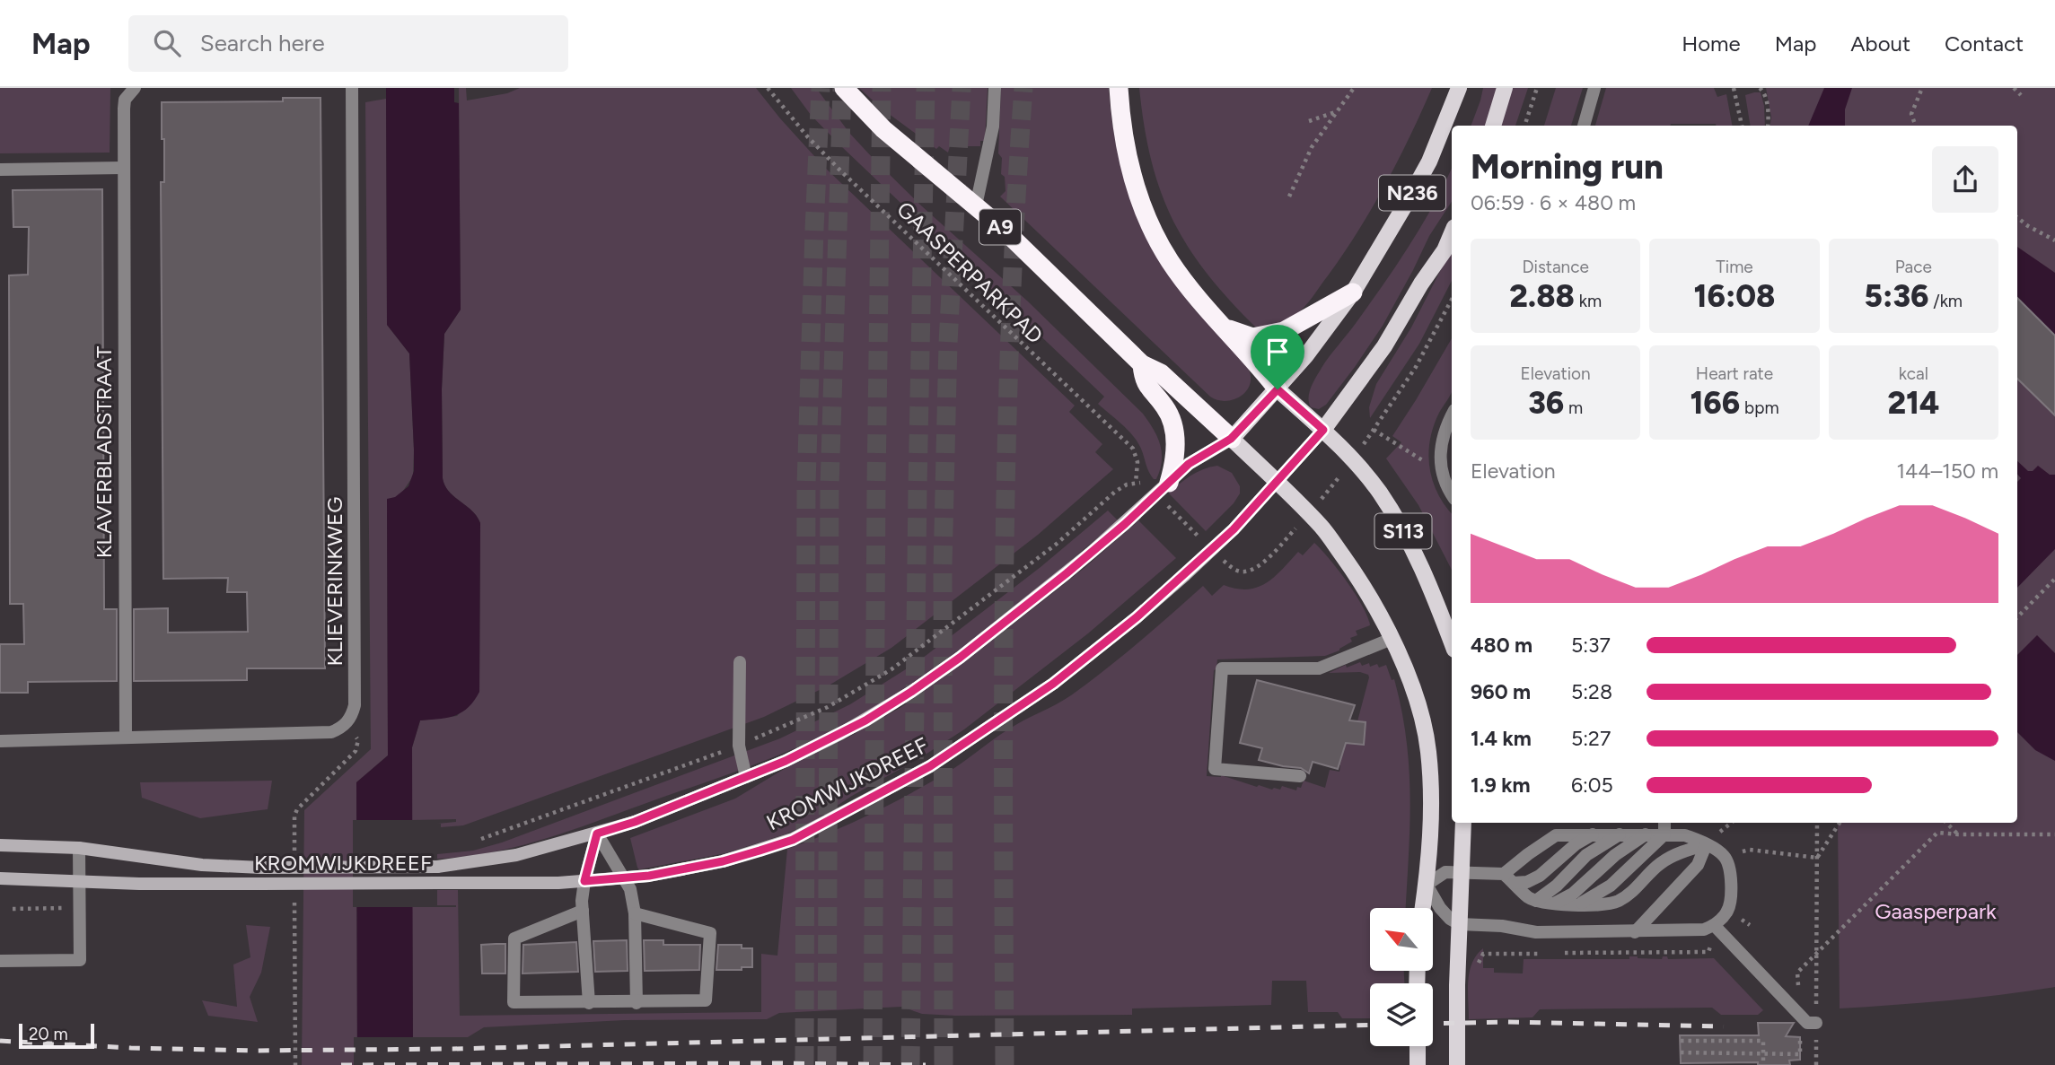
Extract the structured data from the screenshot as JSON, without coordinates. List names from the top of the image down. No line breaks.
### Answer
{"streets":{"highway":["A9"],"main road":["N236","S113","KROMWIJKDREEF"],"street":["KLAVERBLADSTRAAT","KLIEVERINKWEG"],"path":["GAASPERPARKPAD"]},"crossings":[["N236","S113"],["N236","KROMWIJKDREEF"],["A9","KROMWIJKDREEF"],["KLAVERBLADSTRAAT","KLIEVERINKWEG"],["S113","KROMWIJKDREEF"]],"parks":["Gaasperpark"],"scale_bar":"20 m","north":"top left","page":{"header":"Map","search":"Search here","nav":["Home","Map","About","Contact"],"heading":["Morning run","06:59 · 6 × 480 m"],"stats":[["Distance","2.88 km"],["Time","16:08"],["Pace","5:36 /km"],["Elevation","36 m"],["Heart rate","166 bpm"],["kcal","214"]],"chart":["Elevation","144–150 m"],"list":[{"name":"480 m","note":"5:37"},{"name":"960 m","note":"5:28"},{"name":"1.4 km","note":"5:27"},{"name":"1.9 km","note":"6:05"}],"scale":"20 m"}}
